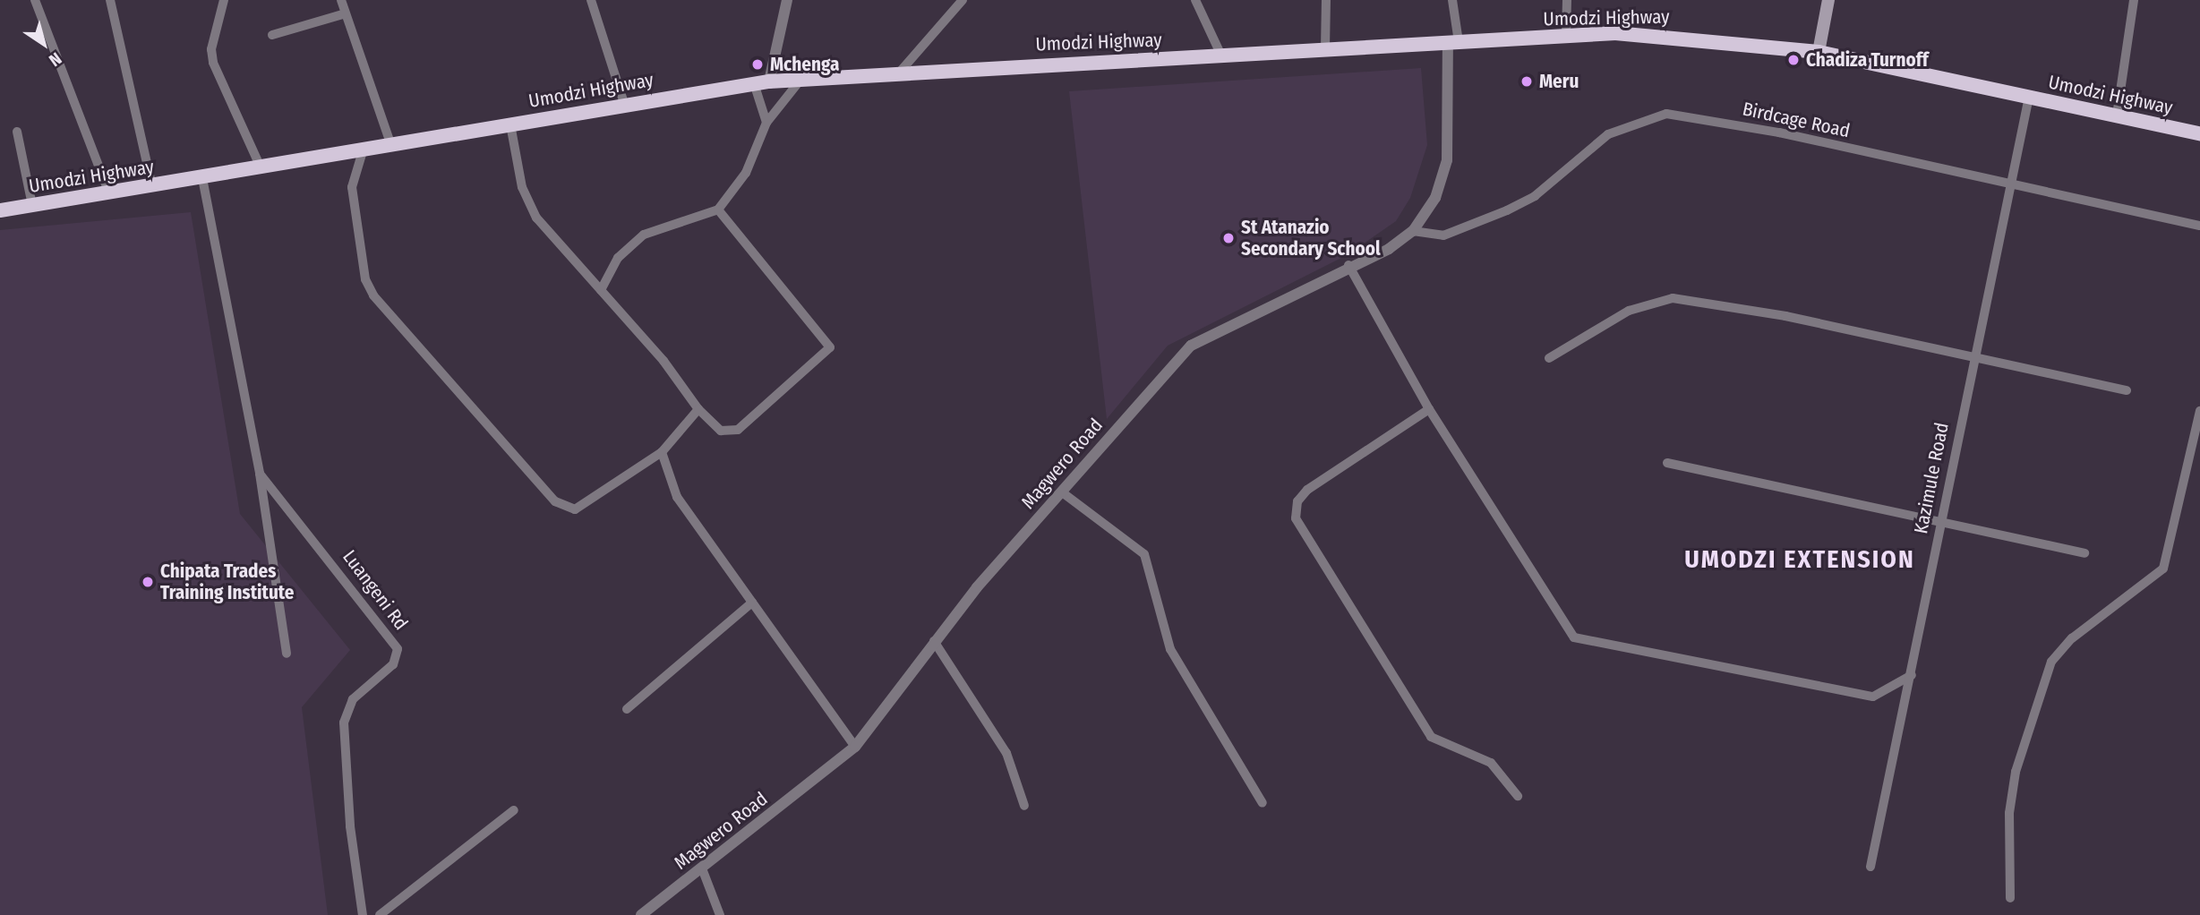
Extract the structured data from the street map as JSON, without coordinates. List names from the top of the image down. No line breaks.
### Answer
{"streets":{"highway":["Umodzi Highway"],"street":["Birdcage Road","Magwero Road","Kazimule Road","Luangeni Rd"]},"crossings":[["Umodzi Highway","Magwero Road"],["Umodzi Highway","Kazimule Road"],["Umodzi Highway","Luangeni Rd"],["Birdcage Road","Magwero Road"],["Birdcage Road","Kazimule Road"]],"districts":["UMODZI EXTENSION"],"places":["Chadiza Turnoff","Mchenga","Meru","St Atanazio Secondary School","Chipata Trades Training Institute"],"north":"bottom right"}
